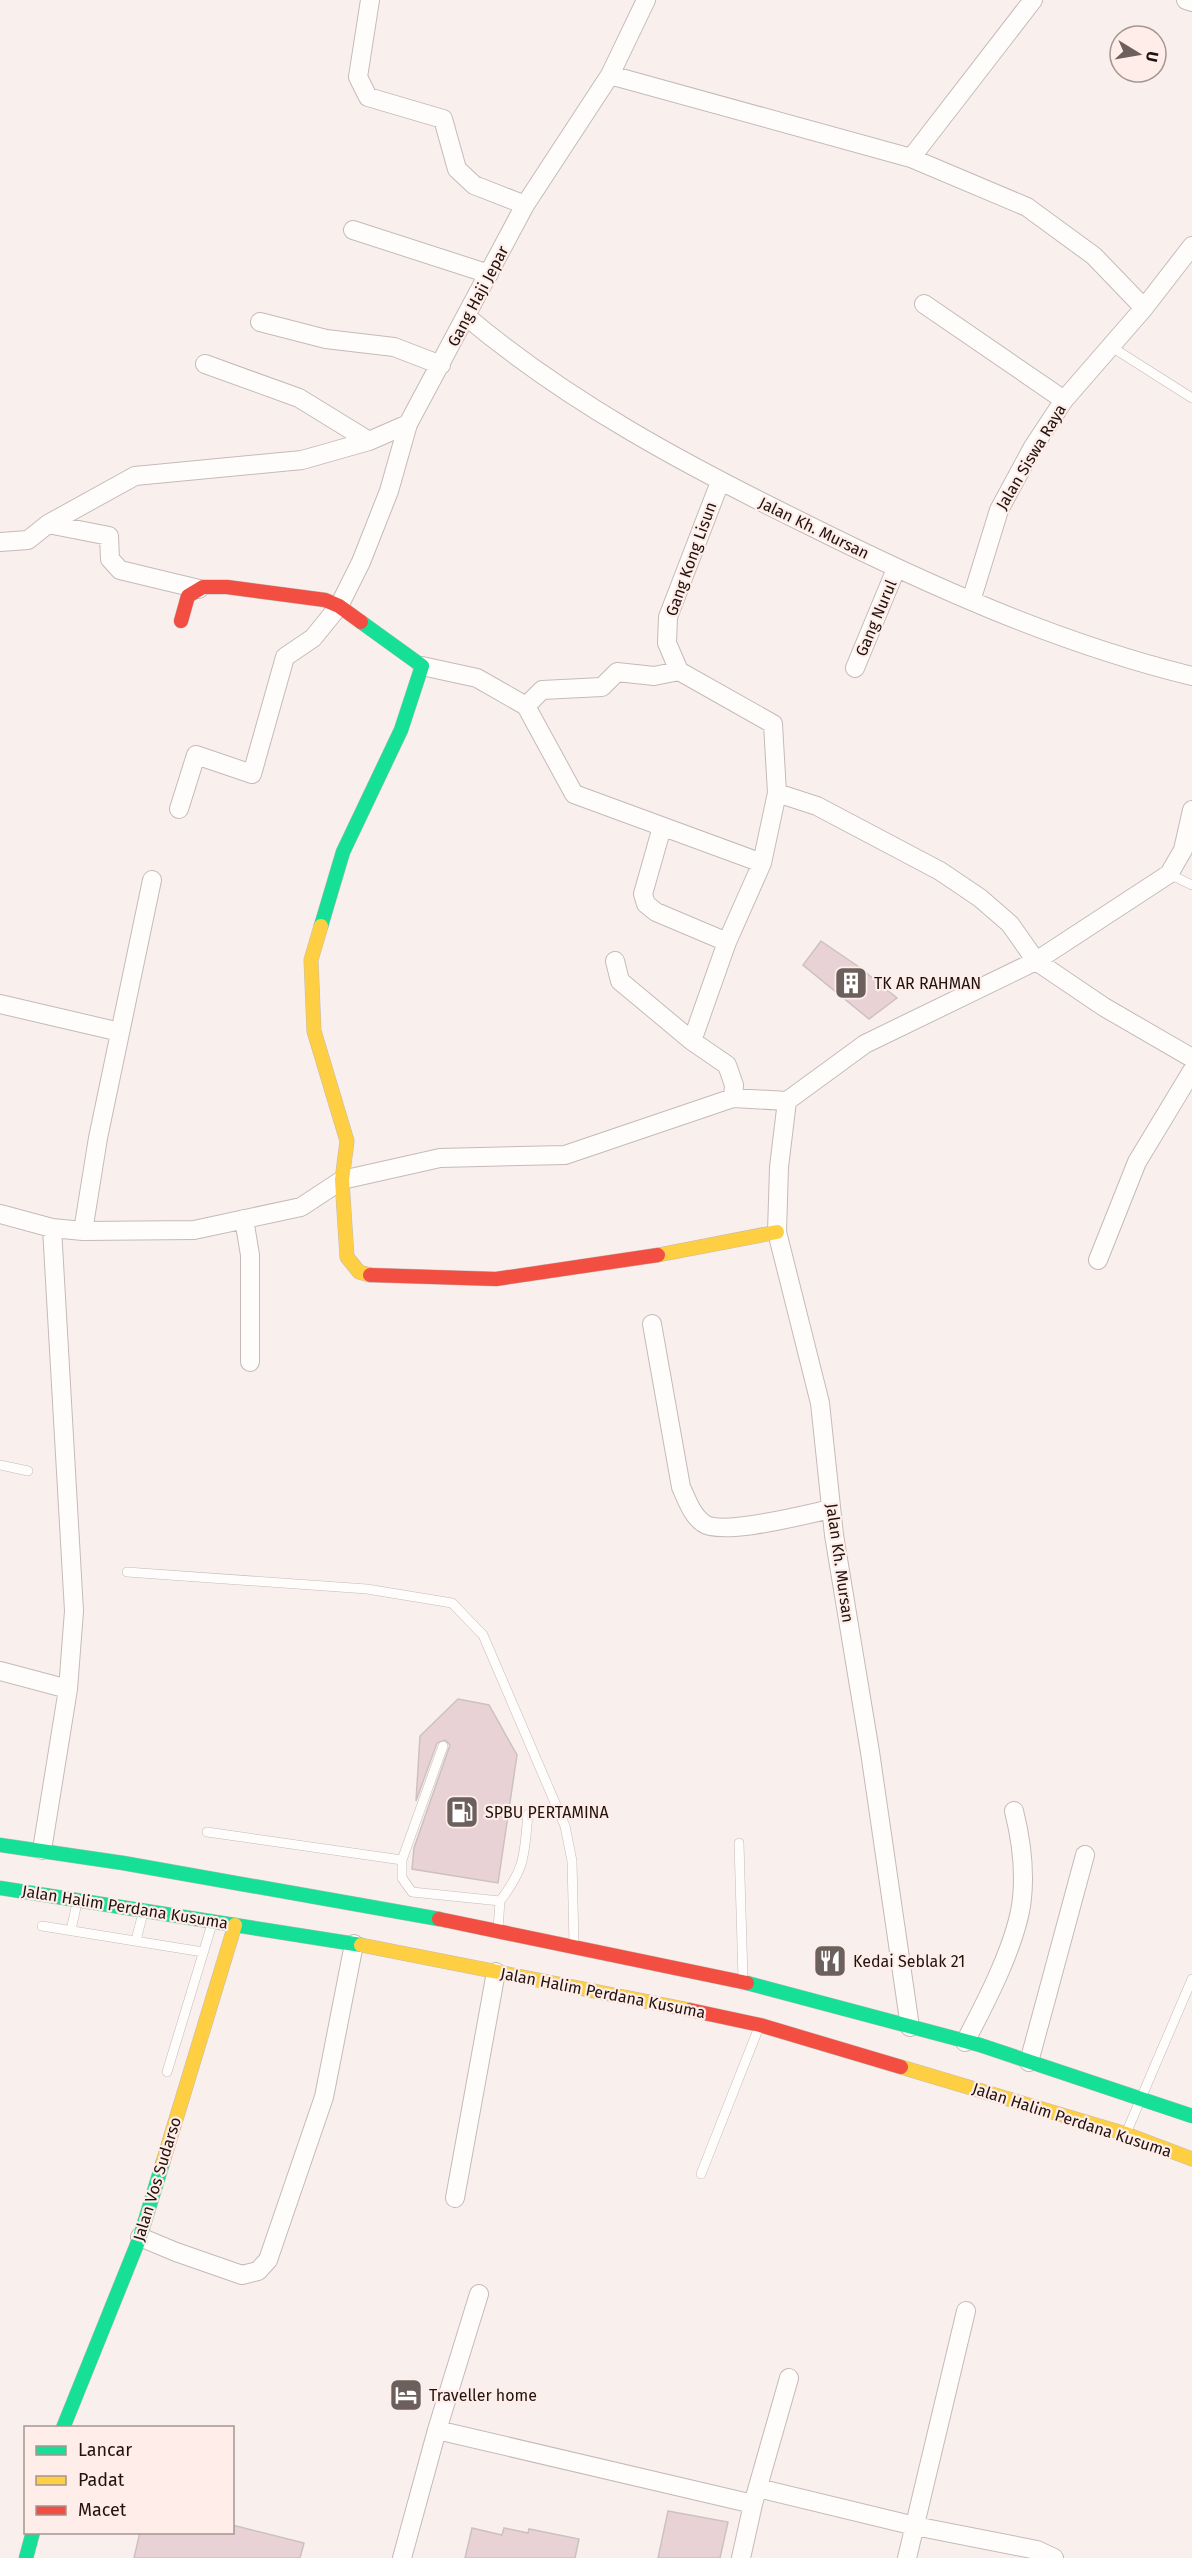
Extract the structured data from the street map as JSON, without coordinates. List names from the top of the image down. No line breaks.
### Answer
{"streets":{"main road":["Jalan Halim Perdana Kusuma","Jalan Vos Sudarso"],"street":["Gang Haji Jepar","Jalan Siswa Raya","Jalan Kh. Mursan","Gang Kong Lisun","Gang Nurul"]},"crossings":[["Gang Haji Jepar","Jalan Kh. Mursan"],["Jalan Siswa Raya","Jalan Kh. Mursan"],["Jalan Kh. Mursan","Gang Kong Lisun"],["Jalan Kh. Mursan","Gang Nurul"],["Jalan Halim Perdana Kusuma","Jalan Vos Sudarso"]],"places":{"building":["TK AR RAHMAN"],"fuel station":["SPBU PERTAMINA"],"restaurant":["Kedai Seblak 21"],"hotel":["Traveller home"]},"legend":["Lancar","Padat","Macet"],"north":"right"}
